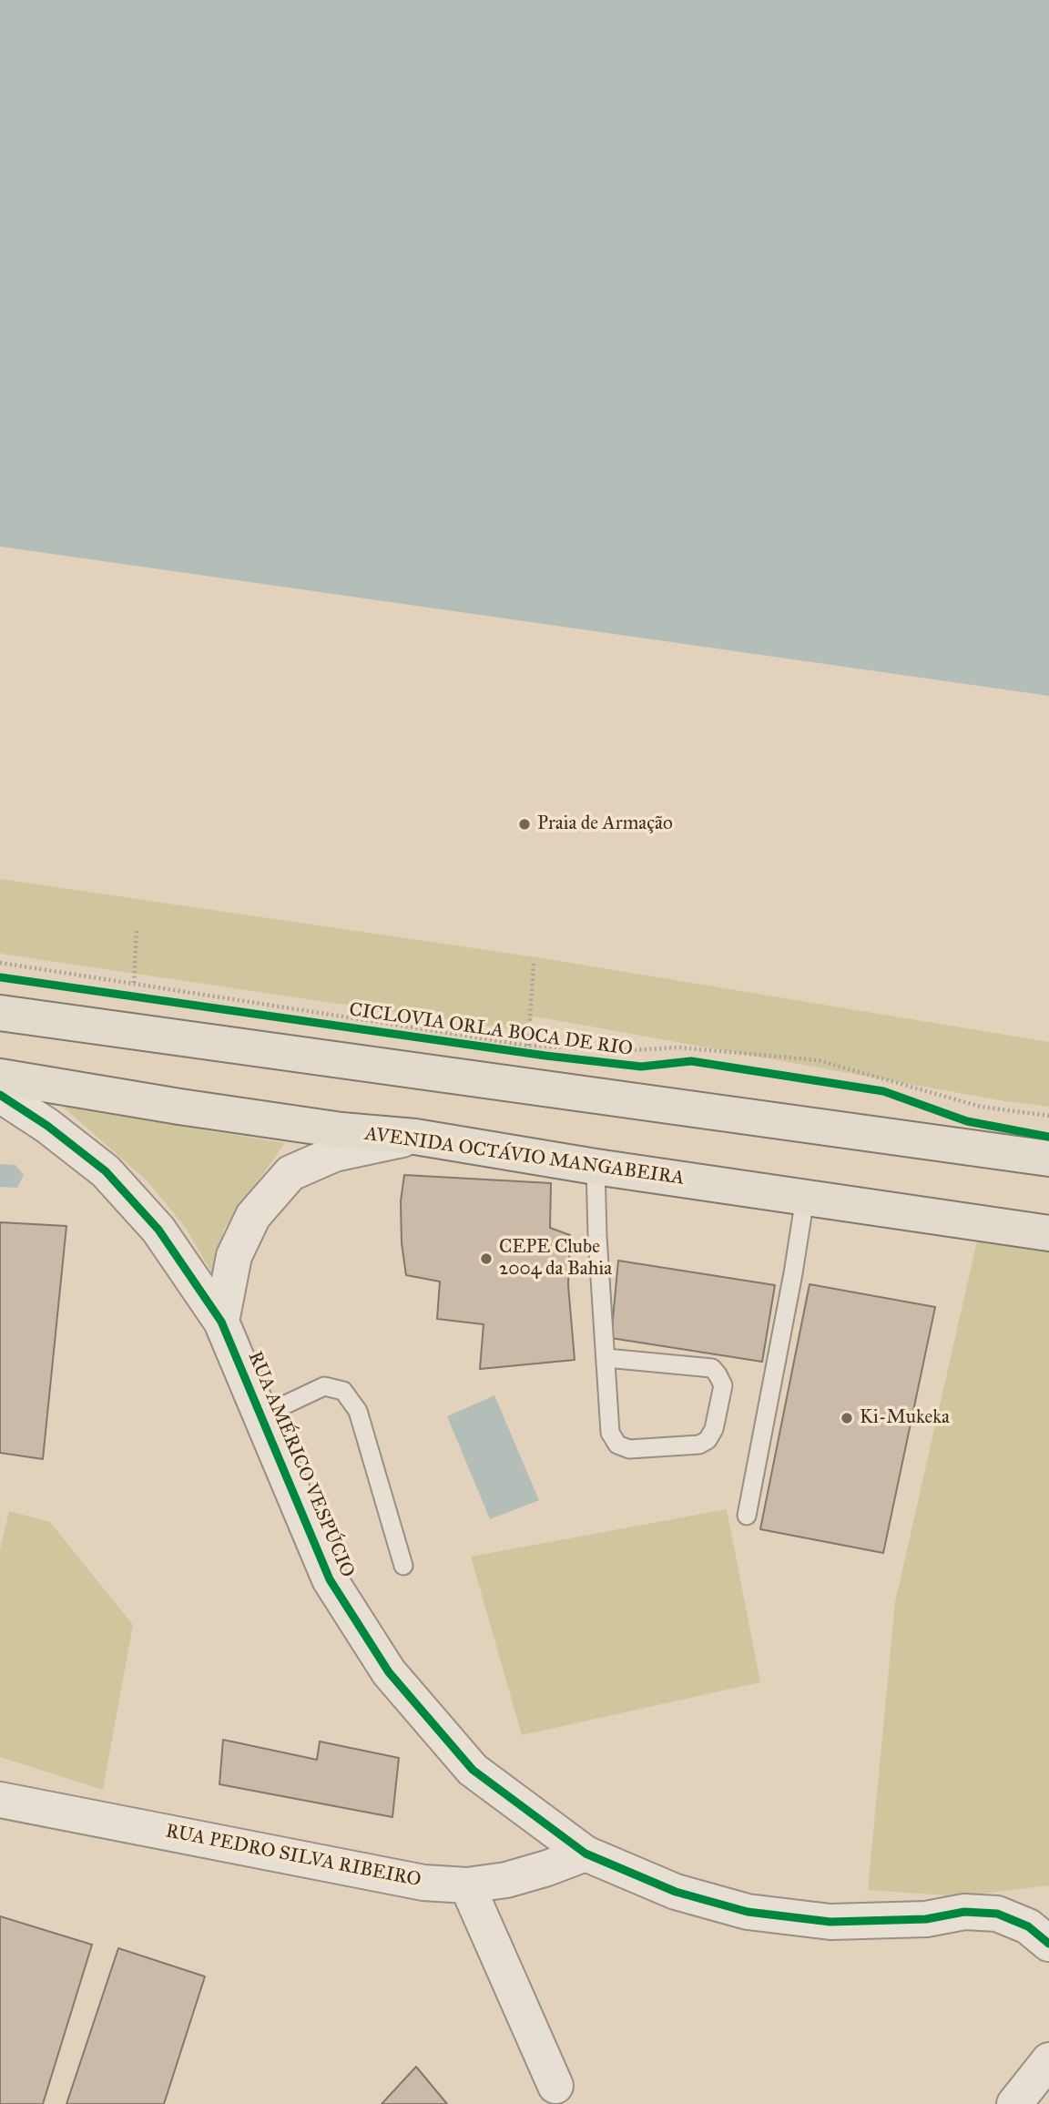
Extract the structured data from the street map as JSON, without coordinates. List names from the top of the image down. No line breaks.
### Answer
{"streets":{"main road":["AVENIDA OCTÁVIO MANGABEIRA"],"street":["RUA AMÉRICO VESPÚCIO","RUA PEDRO SILVA RIBEIRO"],"cycle path":["CICLOVIA ORLA BOCA DE RIO"]},"crossings":[["RUA AMÉRICO VESPÚCIO","RUA PEDRO SILVA RIBEIRO"]],"places":["Praia de Armação","CEPE Clube 2004 da Bahia","Ki-Mukeka"]}
